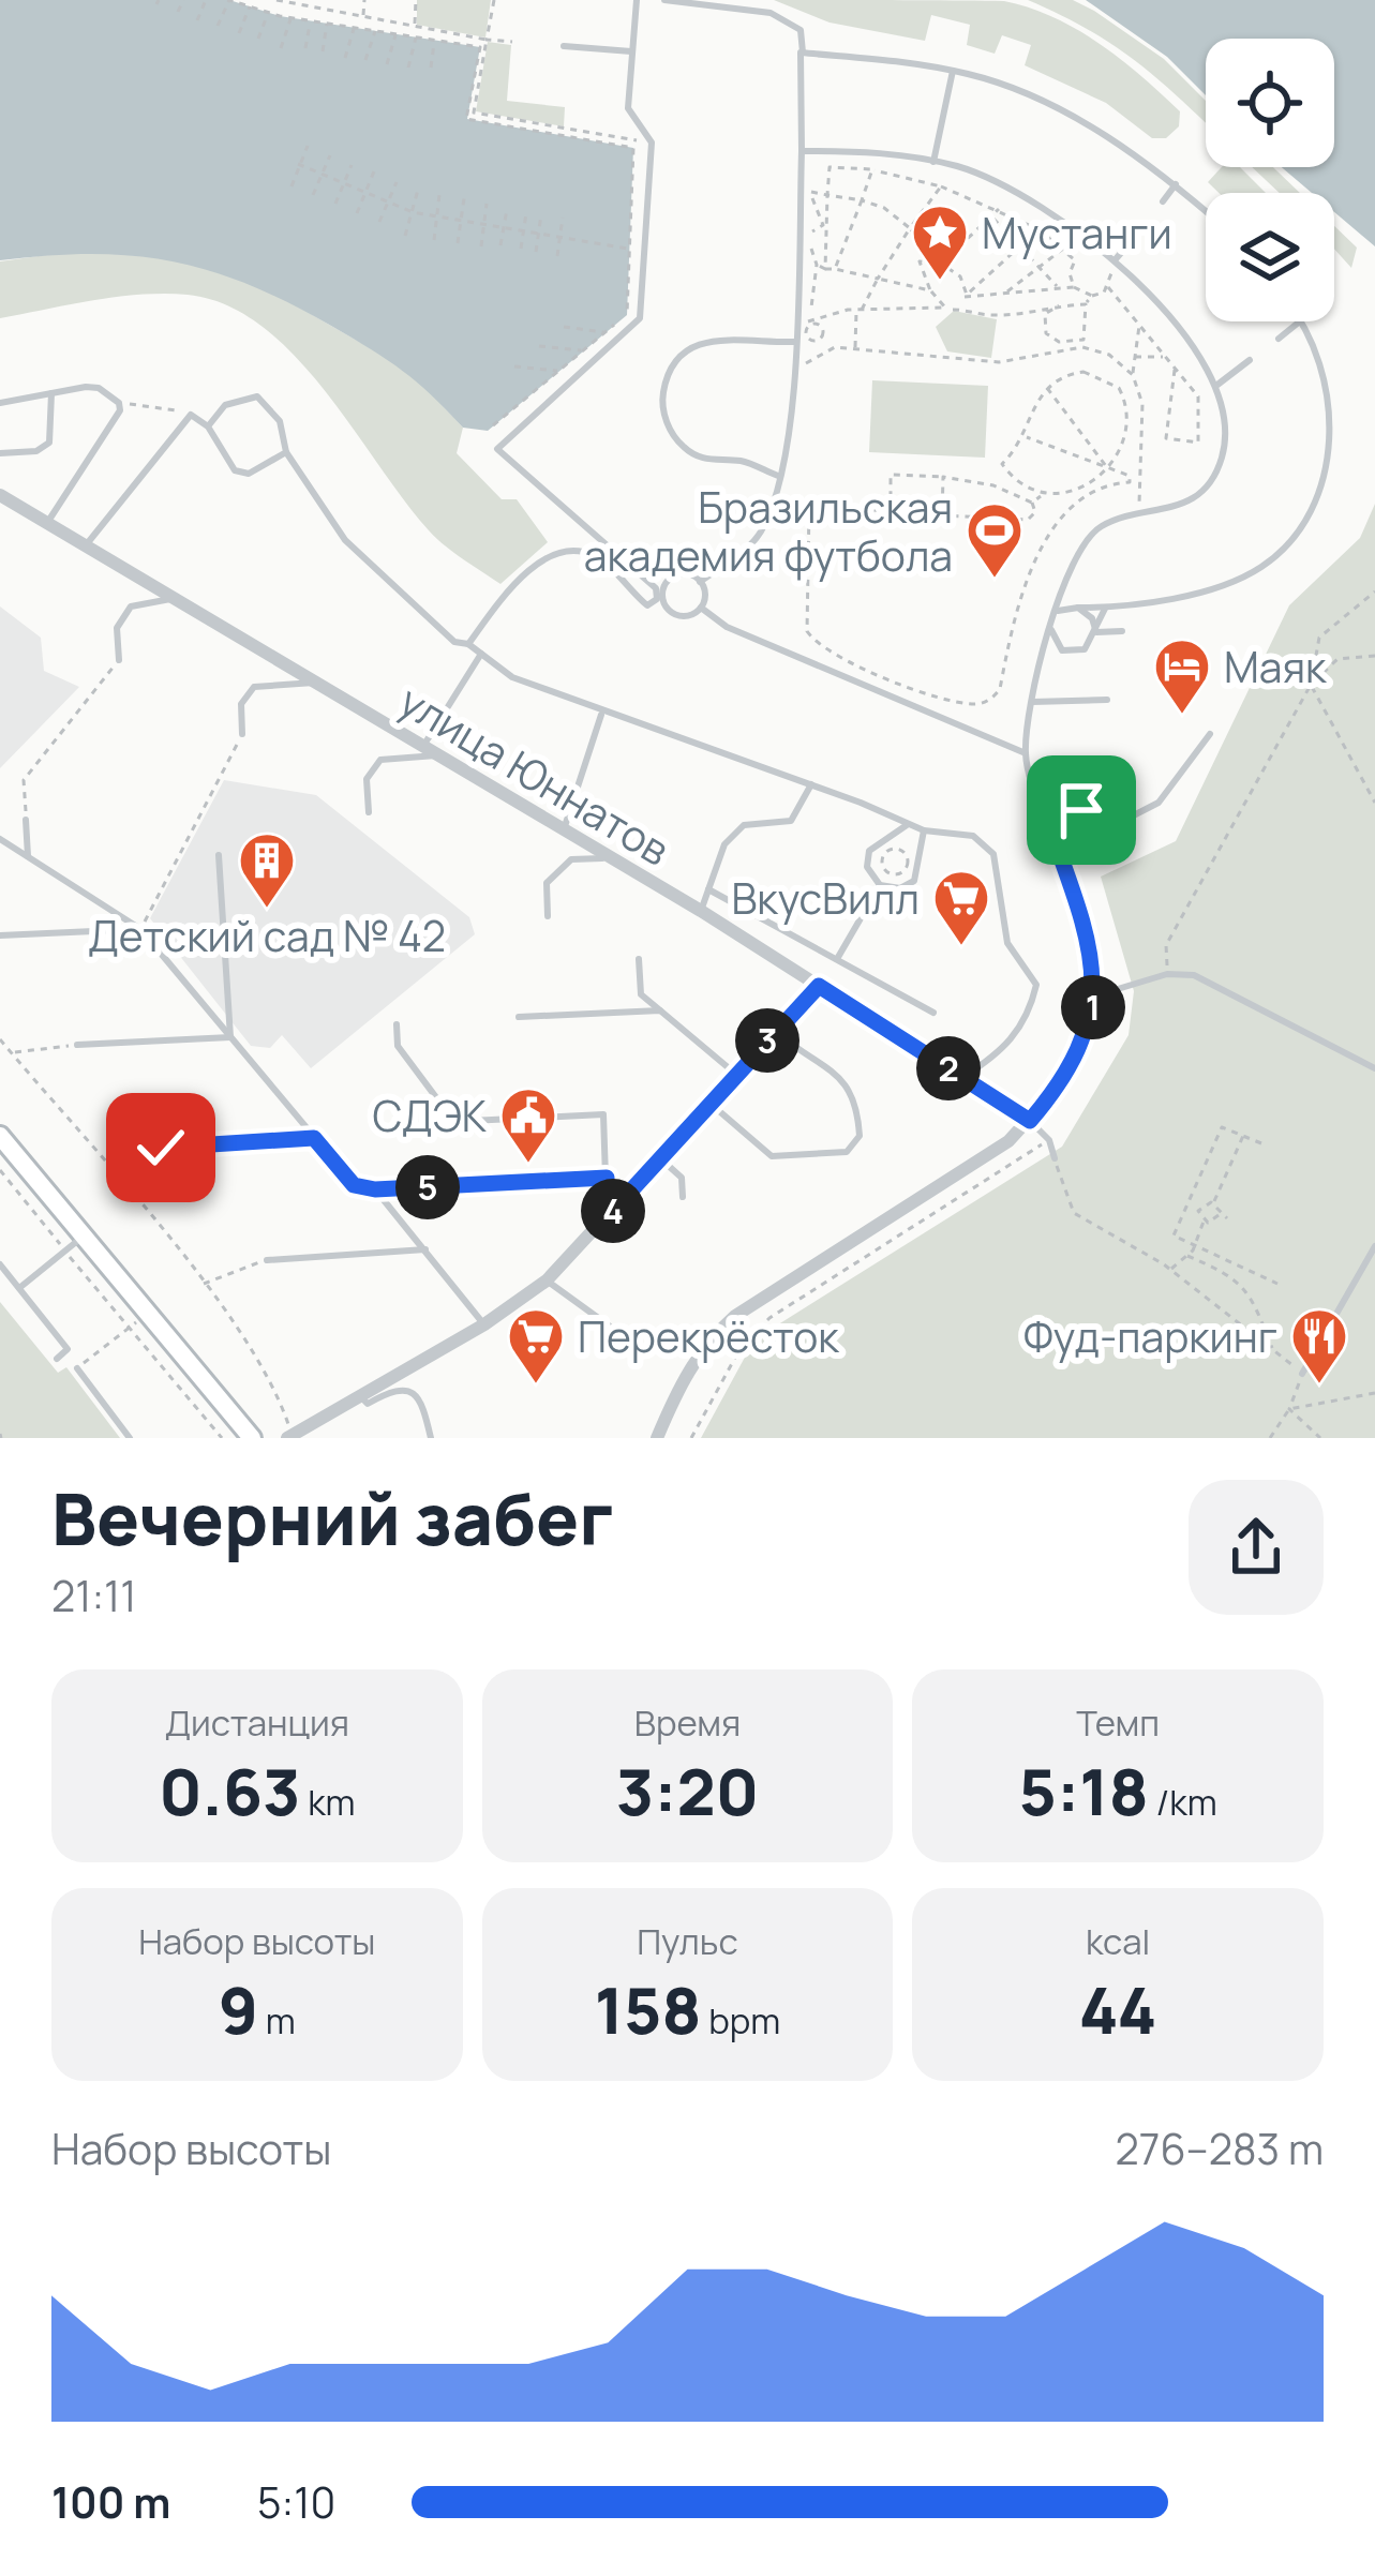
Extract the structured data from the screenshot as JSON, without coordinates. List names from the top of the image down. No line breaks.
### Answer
{"streets":{"street":["улица Юннатов"]},"places":{"place":["Мустанги"],"sports":["Бразильская академия футбола"],"hotel":["Маяк"],"building":["Детский сад № 42"],"supermarket":["ВкусВилл","Перекрёсток"],"public building":["СДЭК"],"restaurant":["Фуд-паркинг"]},"page":{"pins":["1","3","2","5","4"],"heading":["Вечерний забег","21:11"],"stats":[["Дистанция","0.63 km"],["Время","3:20"],["Темп","5:18 /km"],["Набор высоты","9 m"],["Пульс","158 bpm"],["kcal","44"]],"chart":["Набор высоты","276–283 m"],"list":[{"name":"100 m","note":"5:10"}]}}
